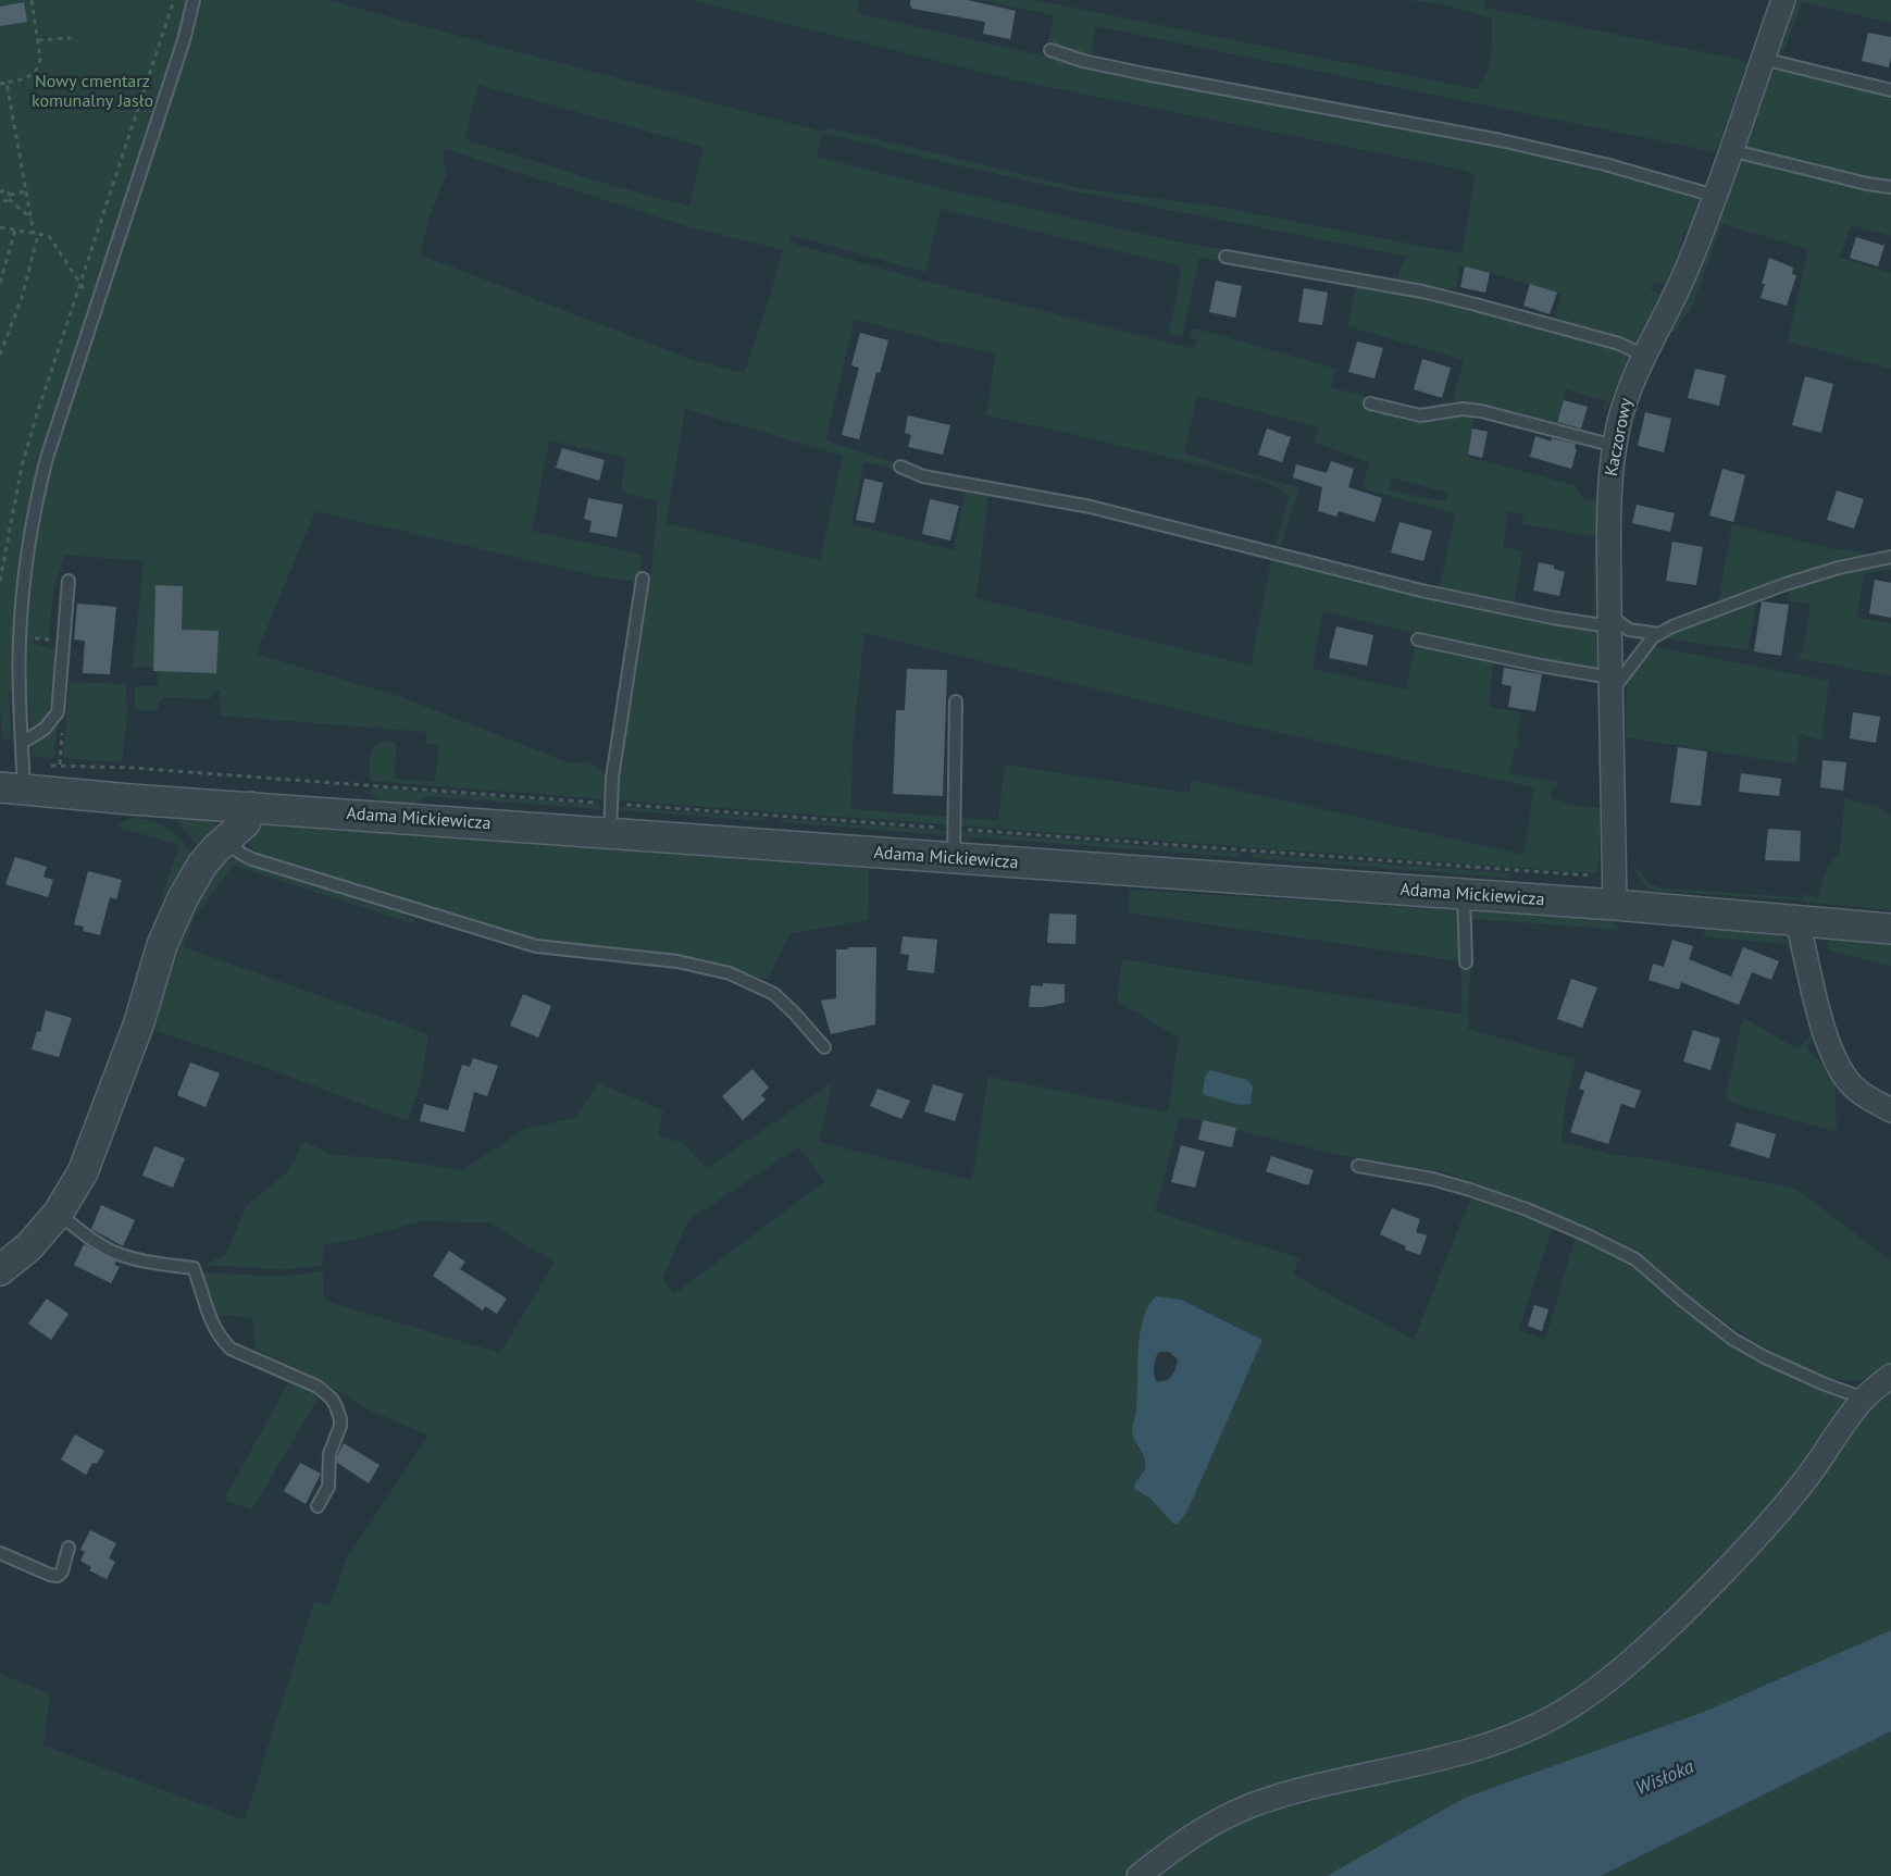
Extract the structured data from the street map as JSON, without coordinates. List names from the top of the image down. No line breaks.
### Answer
{"streets":{"street":["Kaczorowy","Adama Mickiewicza"]},"crossings":[["Kaczorowy","Adama Mickiewicza"]],"water":["Wisłoka"],"parks":["Nowy cmentarz komunalny Jasło"]}
